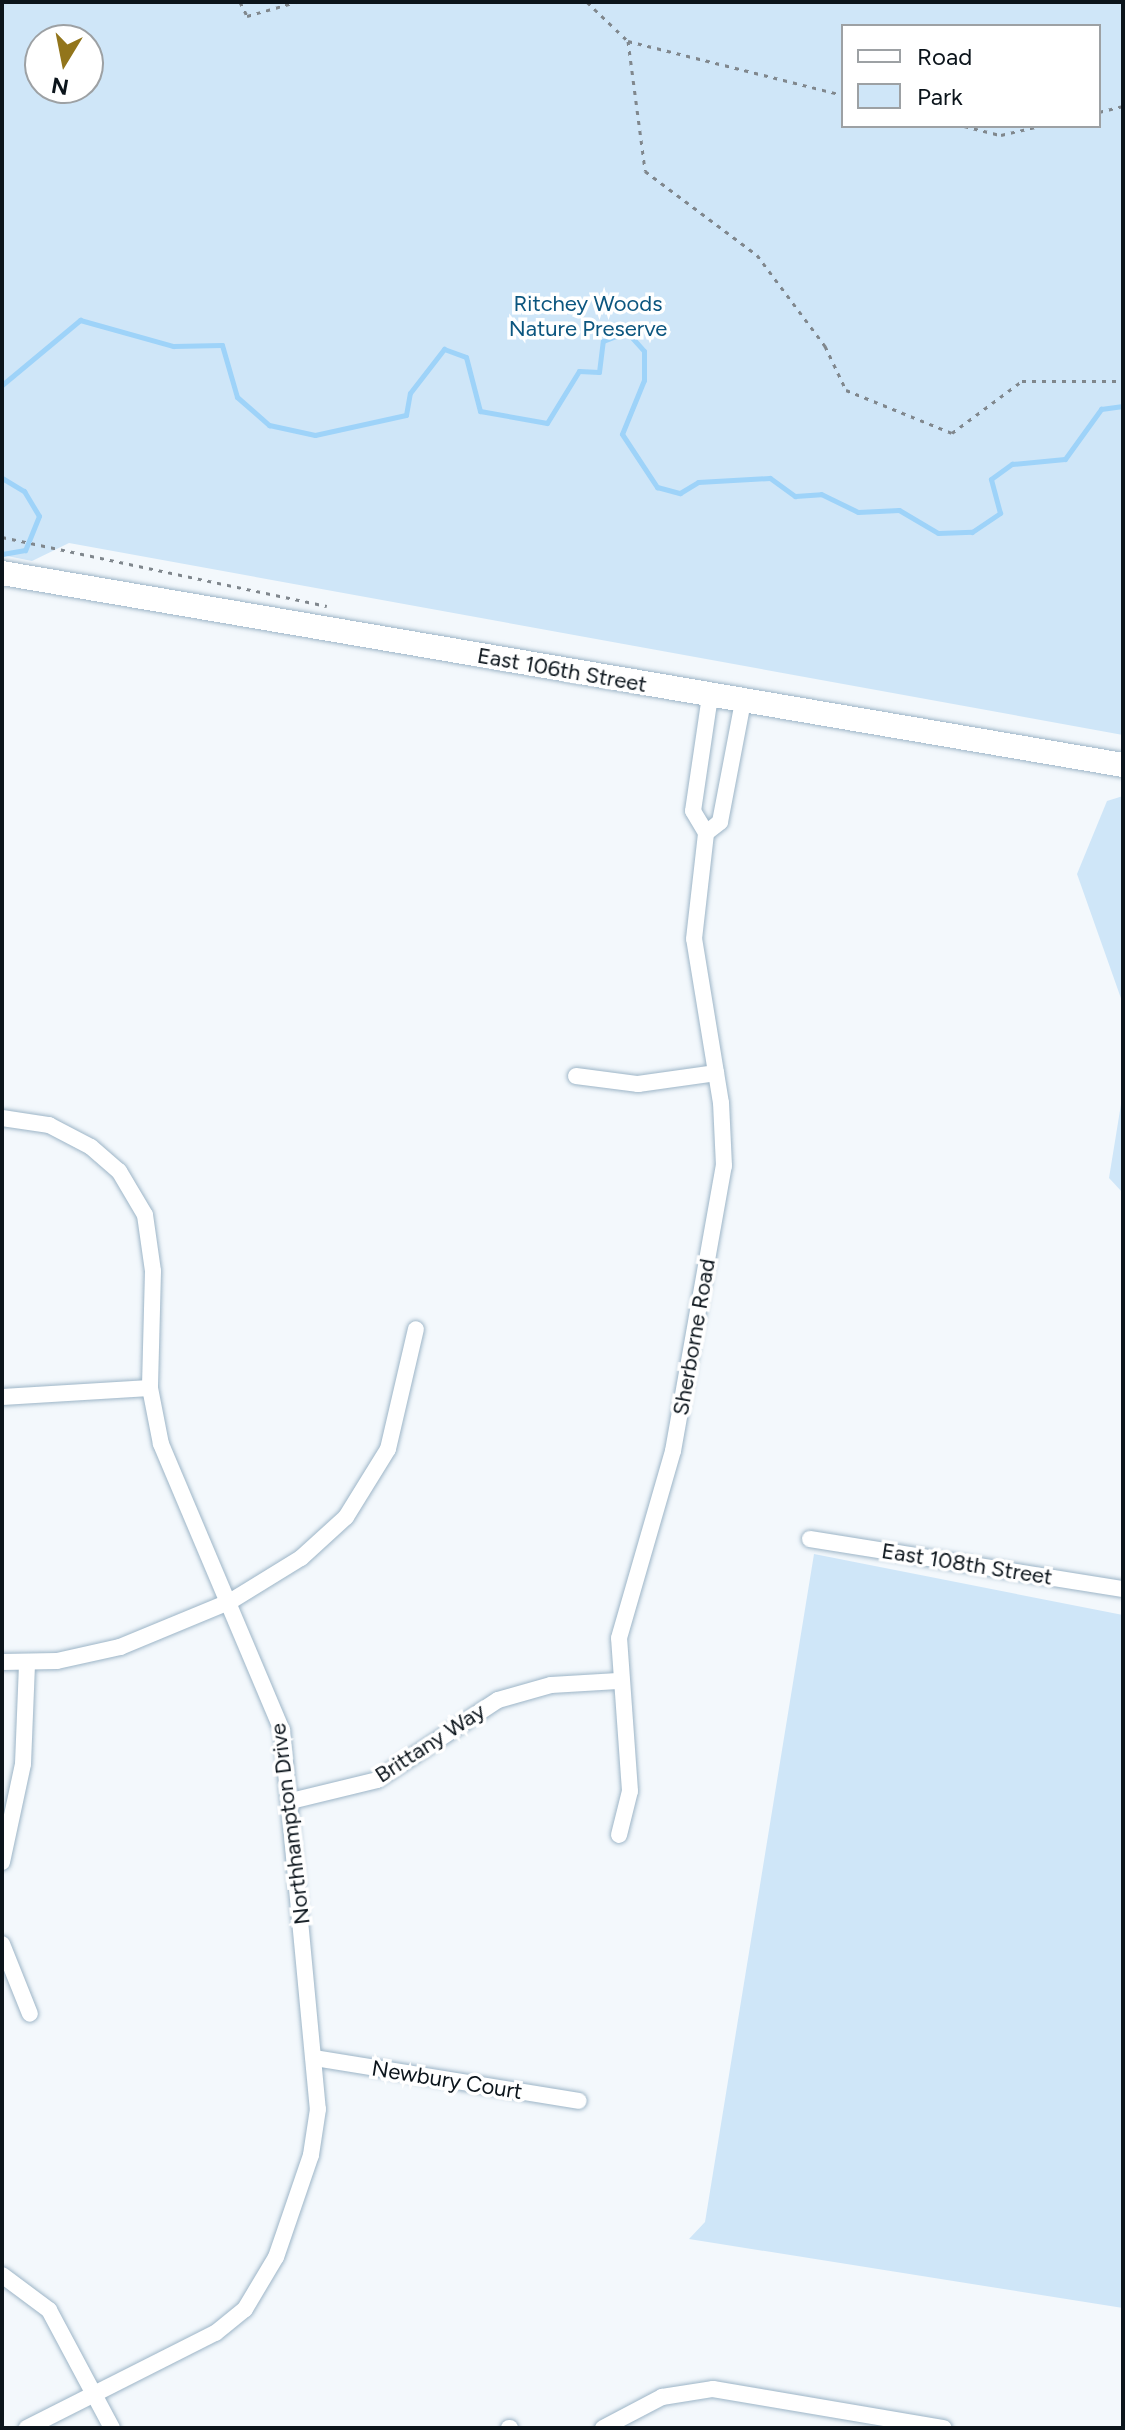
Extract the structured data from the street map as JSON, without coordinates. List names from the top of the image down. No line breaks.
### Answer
{"streets":{"main road":["East 106th Street"],"street":["Sherborne Road","East 108th Street","Brittany Way","Northhampton Drive","Newbury Court"]},"crossings":[["East 106th Street","Sherborne Road"],["Sherborne Road","Brittany Way"],["Brittany Way","Northhampton Drive"],["Northhampton Drive","Newbury Court"]],"parks":["Ritchey Woods Nature Preserve"],"legend":["Road","Park"],"north":"bottom"}
